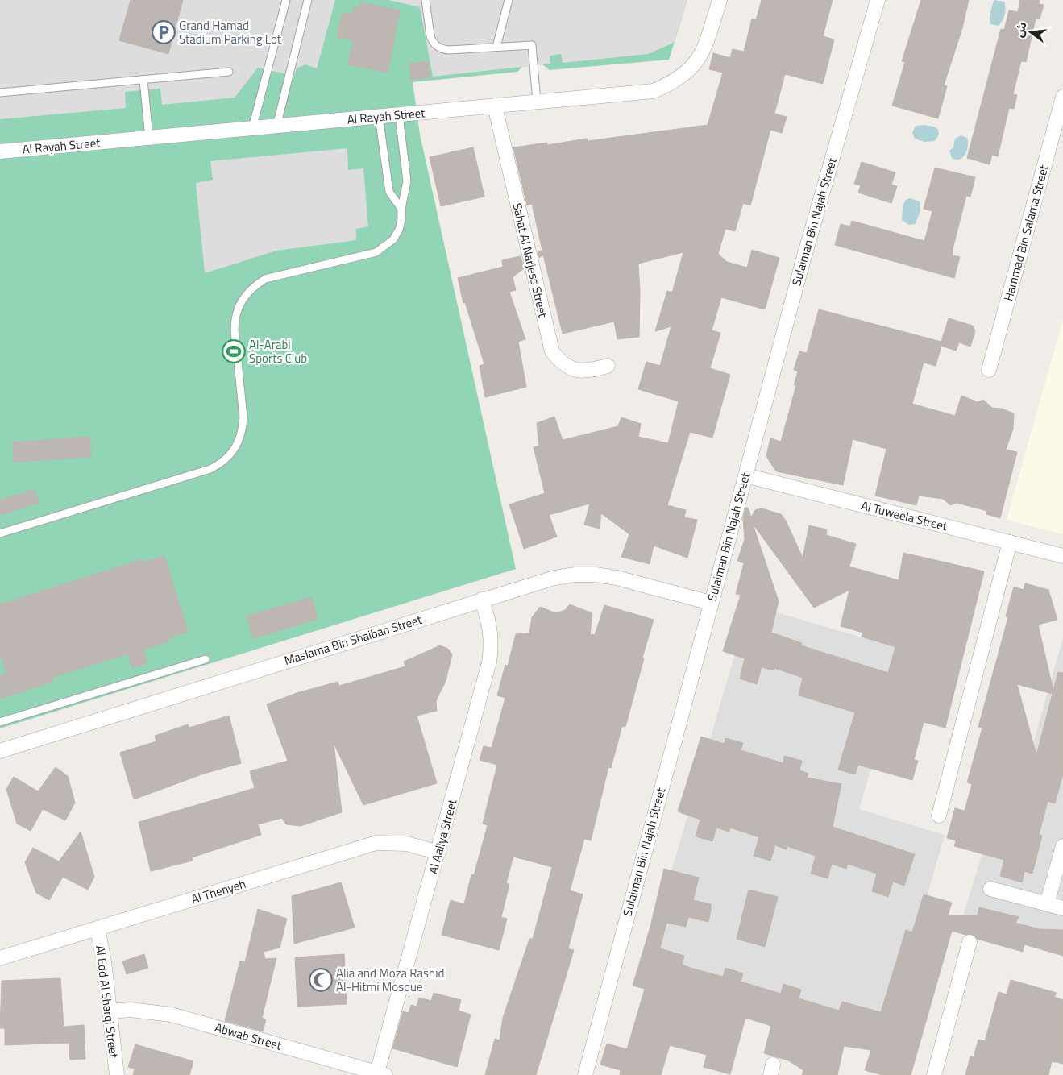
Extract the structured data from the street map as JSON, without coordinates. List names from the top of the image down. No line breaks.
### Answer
{"streets":{"street":["Al Rayah Street","Sulaiman Bin Najah Street","Hammad Bin Salama Street","Sahat Al Narjess Street","Al Tuweela Street","Maslama Bin Shaiban Street","Al Aaliya Street","Al Thenyeh","Al Edd Al Sharqi Street","Abwab Street"]},"crossings":[["Al Rayah Street","Sahat Al Narjess Street"],["Sulaiman Bin Najah Street","Al Tuweela Street"],["Sulaiman Bin Najah Street","Maslama Bin Shaiban Street"],["Maslama Bin Shaiban Street","Al Aaliya Street"],["Al Aaliya Street","Al Thenyeh"],["Al Aaliya Street","Abwab Street"],["Al Thenyeh","Al Edd Al Sharqi Street"],["Al Edd Al Sharqi Street","Abwab Street"]],"places":{"parking":["Grand Hamad Stadium Parking Lot"],"sports":["Al-Arabi Sports Club"],"mosque":["Alia and Moza Rashid Al-Hitmi Mosque"]},"north":"left"}
